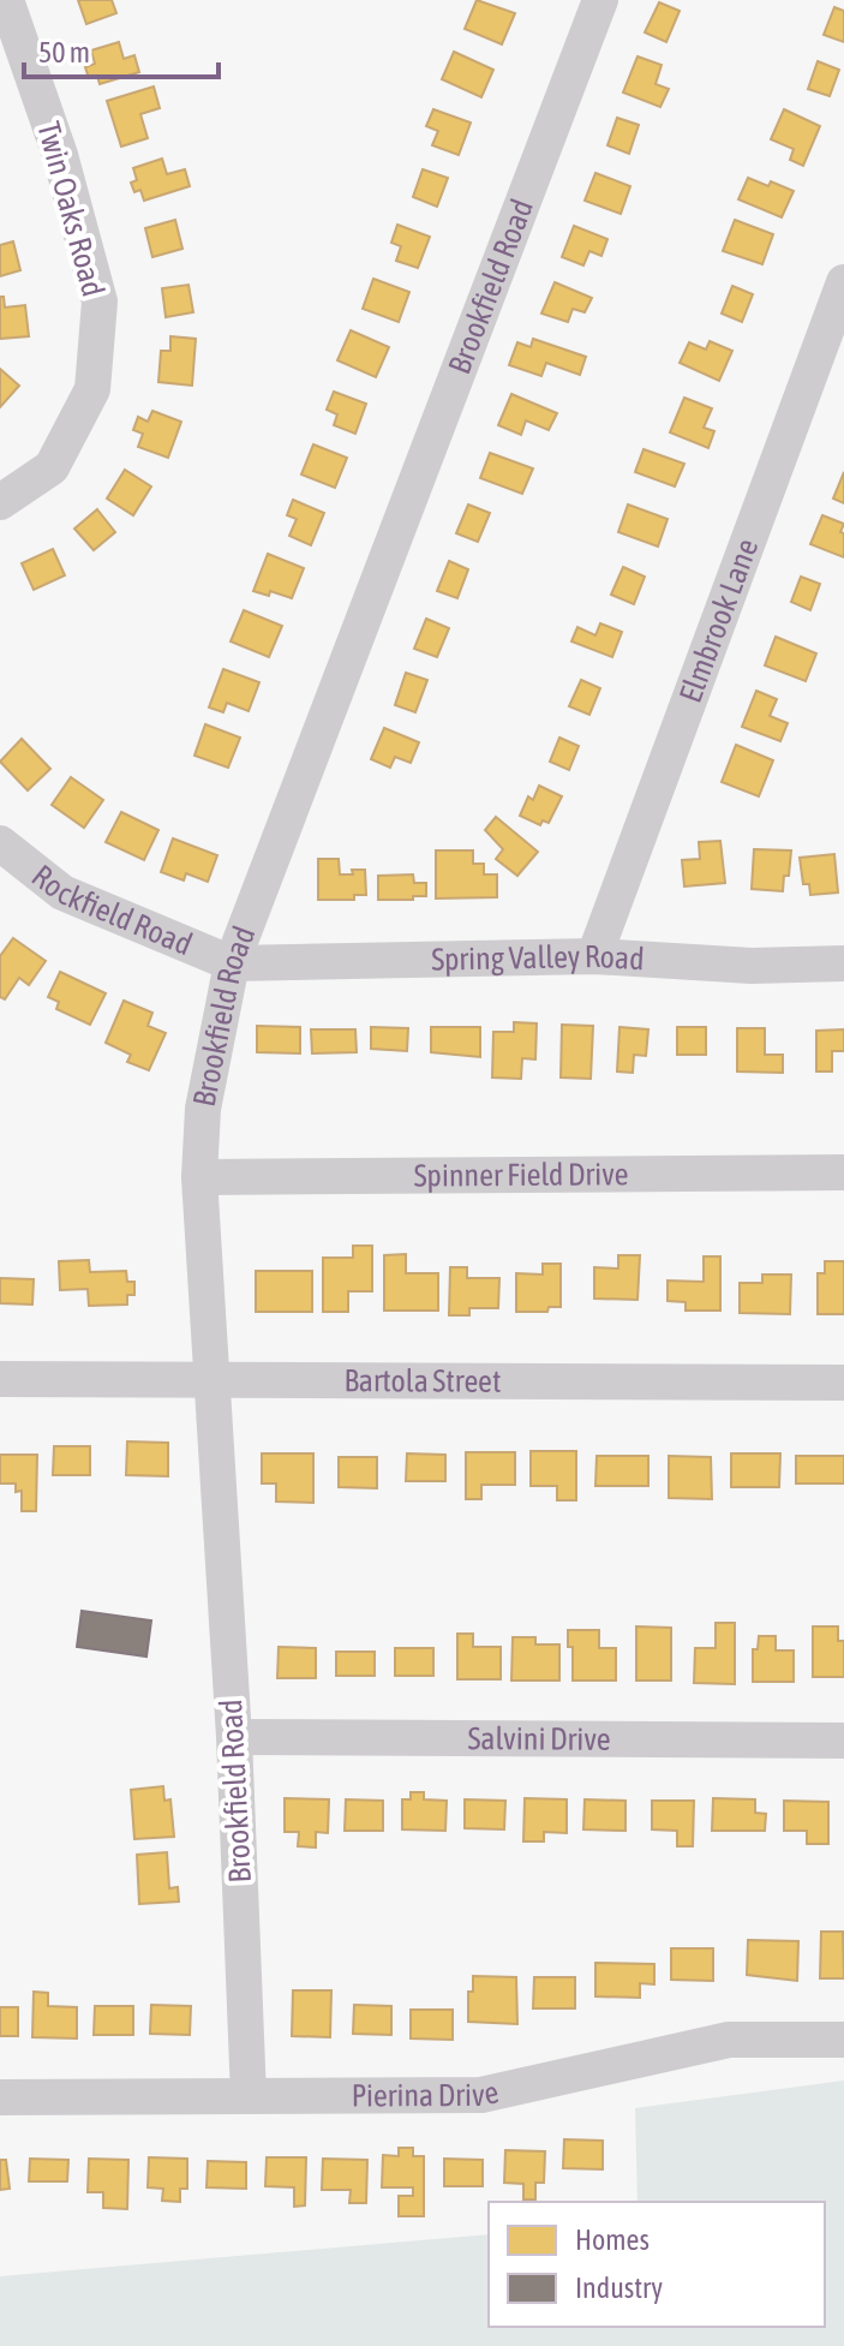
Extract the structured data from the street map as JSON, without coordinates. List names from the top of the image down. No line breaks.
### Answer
{"streets":{"street":["Twin Oaks Road","Brookfield Road","Elmbrook Lane","Rockfield Road","Spring Valley Road","Spinner Field Drive","Bartola Street","Salvini Drive","Pierina Drive"]},"crossings":[["Brookfield Road","Rockfield Road"],["Brookfield Road","Spring Valley Road"],["Brookfield Road","Spinner Field Drive"],["Brookfield Road","Bartola Street"],["Brookfield Road","Salvini Drive"],["Brookfield Road","Pierina Drive"],["Elmbrook Lane","Spring Valley Road"],["Rockfield Road","Spring Valley Road"]],"legend":["Homes","Industry"],"scale_bar":"50 m"}
